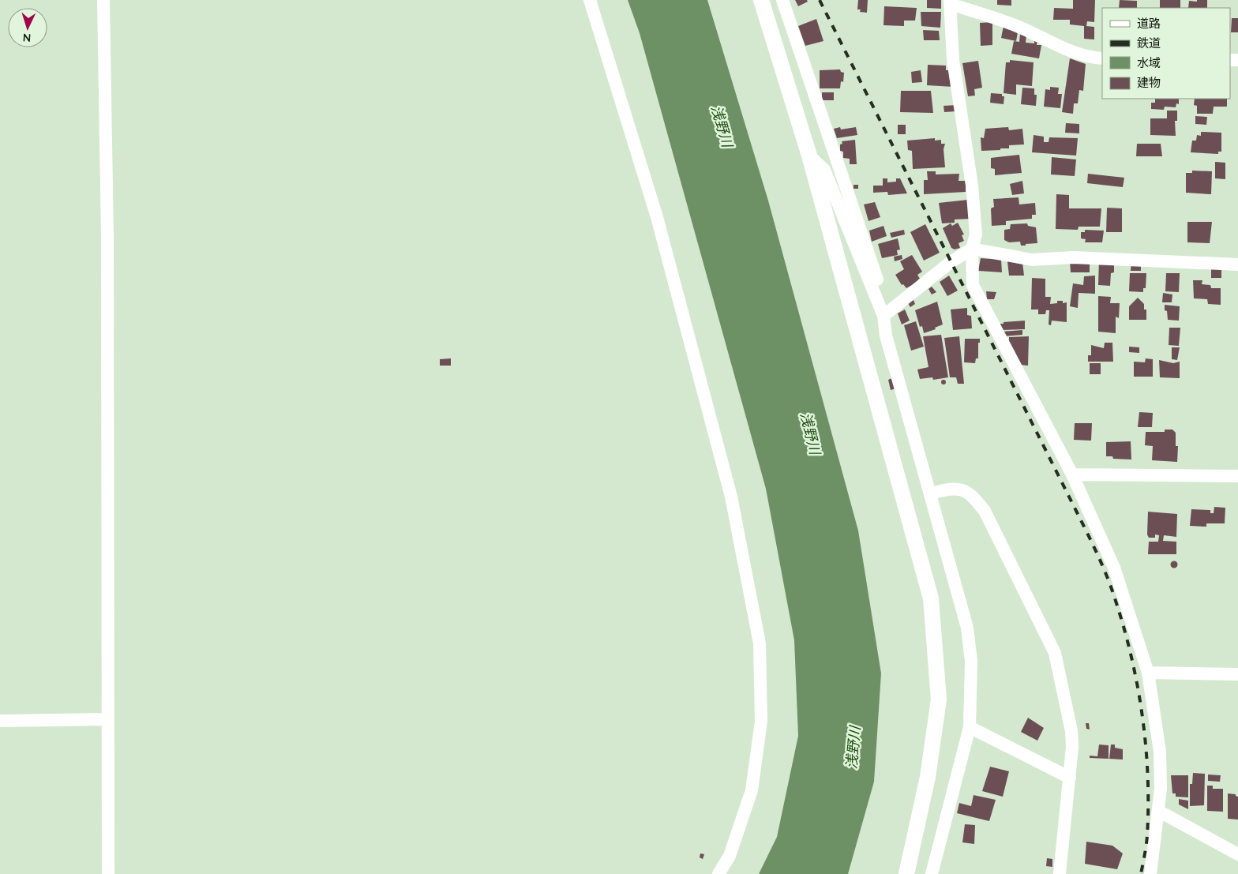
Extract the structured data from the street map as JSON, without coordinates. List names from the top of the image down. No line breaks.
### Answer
{"water":["浅野川"],"legend":["道路","鉄道","水域","建物"],"north":"bottom"}
